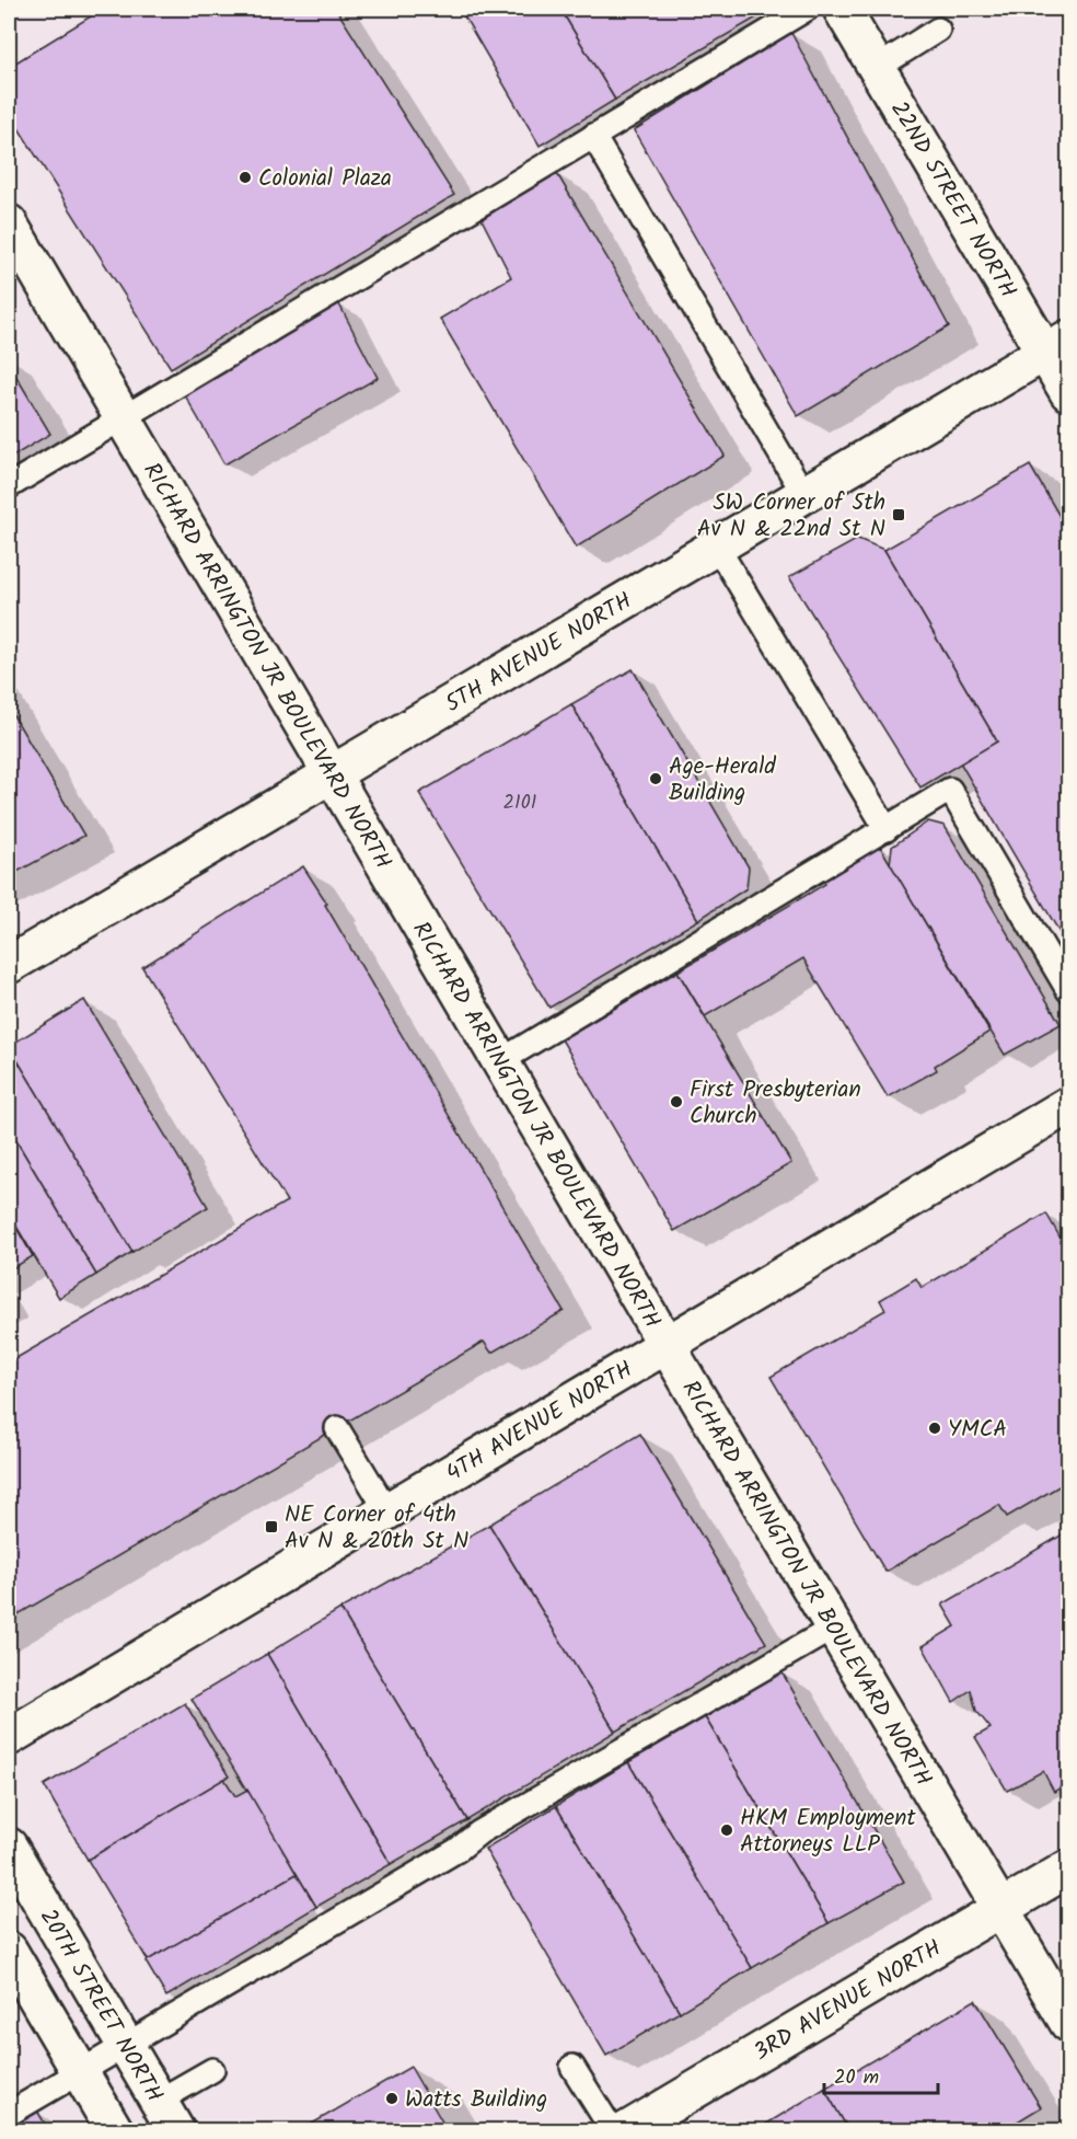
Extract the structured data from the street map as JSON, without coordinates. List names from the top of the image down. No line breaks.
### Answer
{"streets":{"main road":["22ND STREET NORTH","5TH AVENUE NORTH","RICHARD ARRINGTON JR BOULEVARD NORTH","4TH AVENUE NORTH","3RD AVENUE NORTH","20TH STREET NORTH"]},"crossings":[["22ND STREET NORTH","5TH AVENUE NORTH"],["5TH AVENUE NORTH","RICHARD ARRINGTON JR BOULEVARD NORTH"],["RICHARD ARRINGTON JR BOULEVARD NORTH","4TH AVENUE NORTH"],["RICHARD ARRINGTON JR BOULEVARD NORTH","3RD AVENUE NORTH"]],"places":{"other":["Colonial Plaza","Age-Herald Building","First Presbyterian Church","YMCA","HKM Employment Attorneys LLP","Watts Building"],"transit":["SW Corner of 5th Av N & 22nd St N","NE Corner of 4th Av N & 20th St N"]},"house_numbers":["2101"],"scale_bar":"20 m"}
